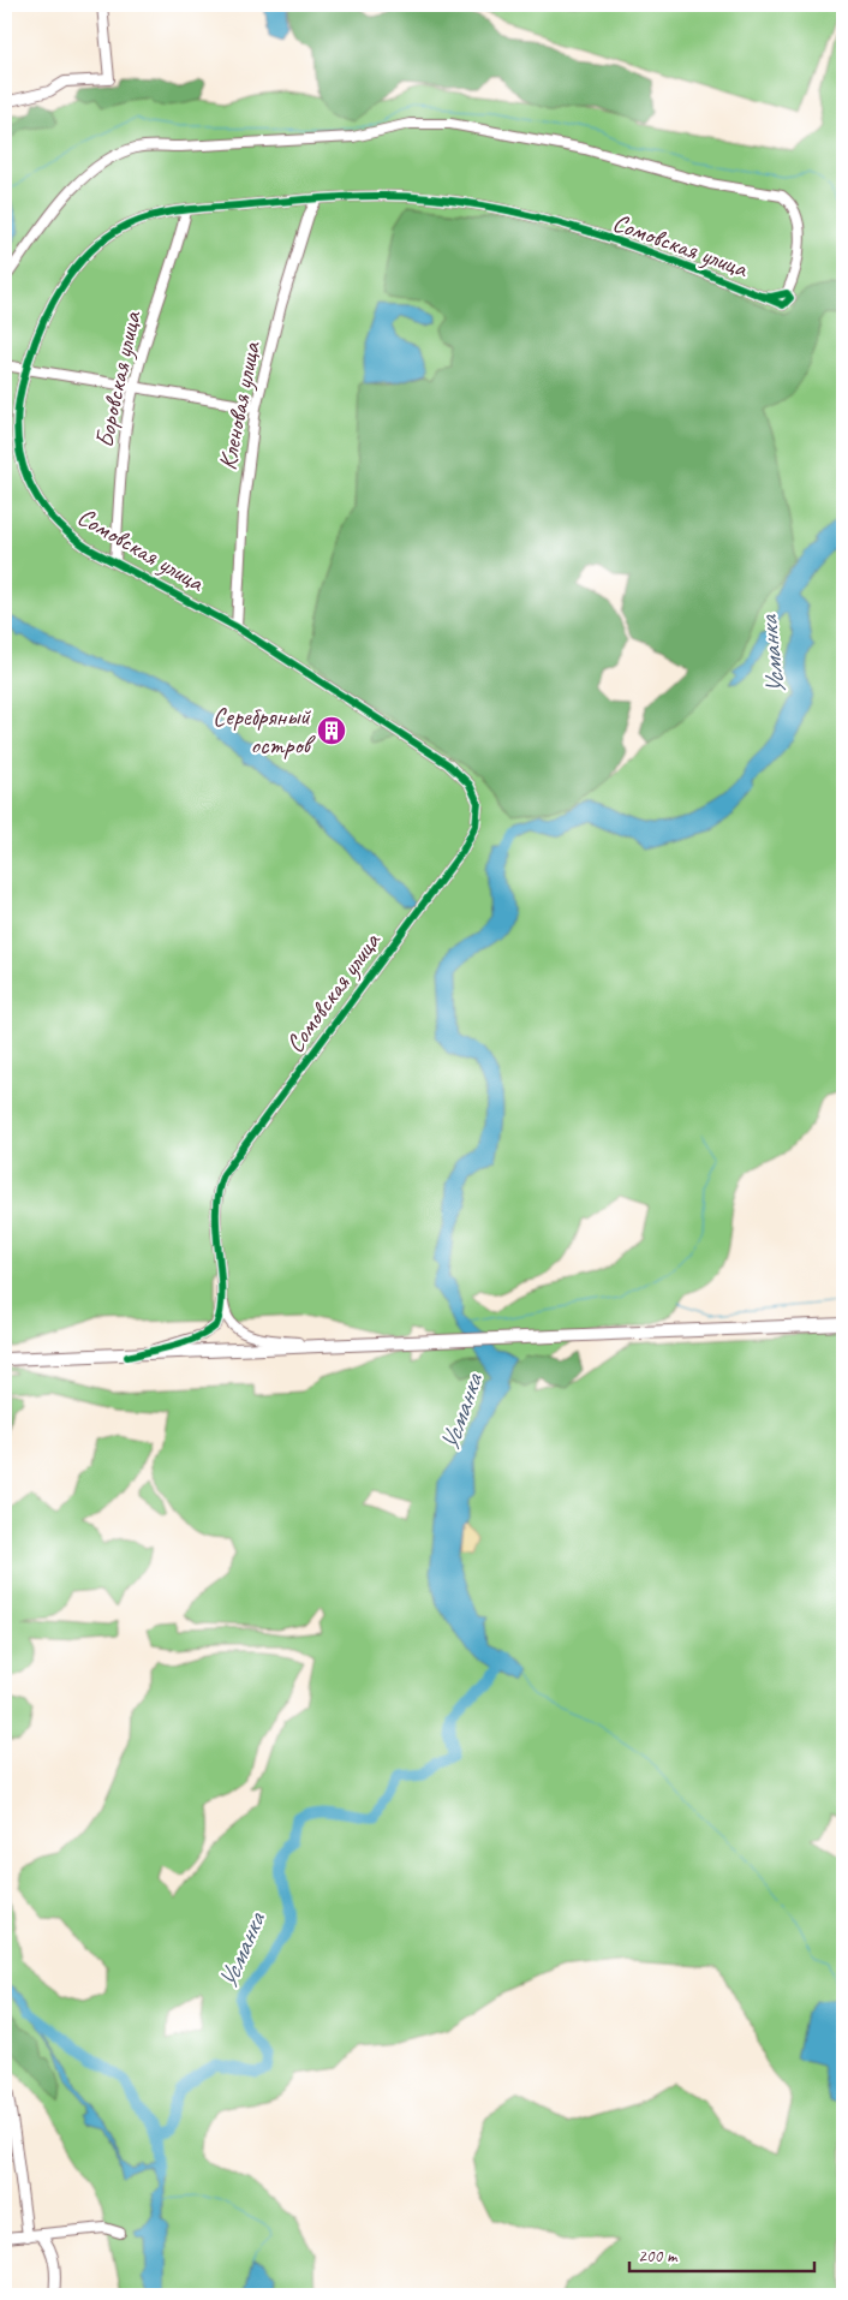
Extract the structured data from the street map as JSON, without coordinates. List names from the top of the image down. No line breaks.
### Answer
{"streets":{"street":["Сомовская улица","Боровская улица","Кленовая улица"]},"crossings":[["Сомовская улица","Боровская улица"],["Сомовская улица","Кленовая улица"]],"water":["Усманка"],"places":{"building":["Серебряный остров"]},"scale_bar":"200 m"}
